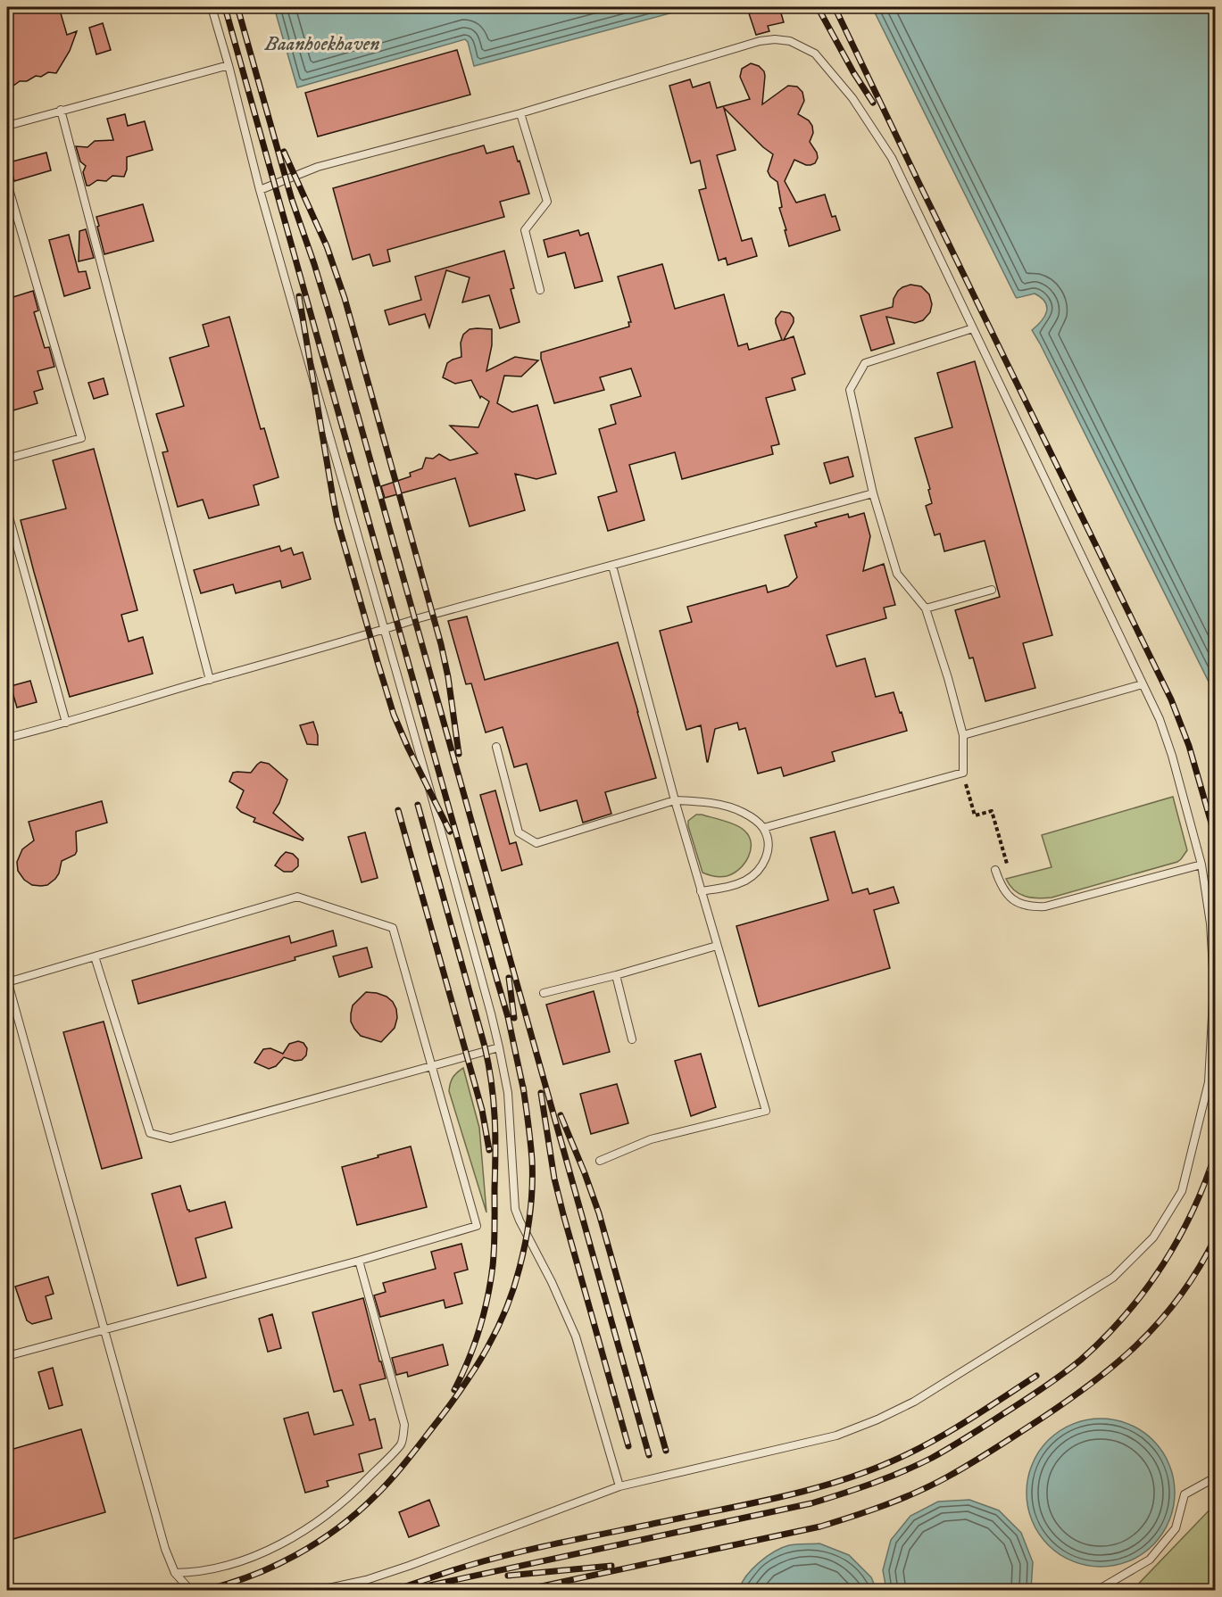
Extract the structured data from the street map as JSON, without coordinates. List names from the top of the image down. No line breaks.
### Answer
{"water":["Baanhoekhaven"]}
